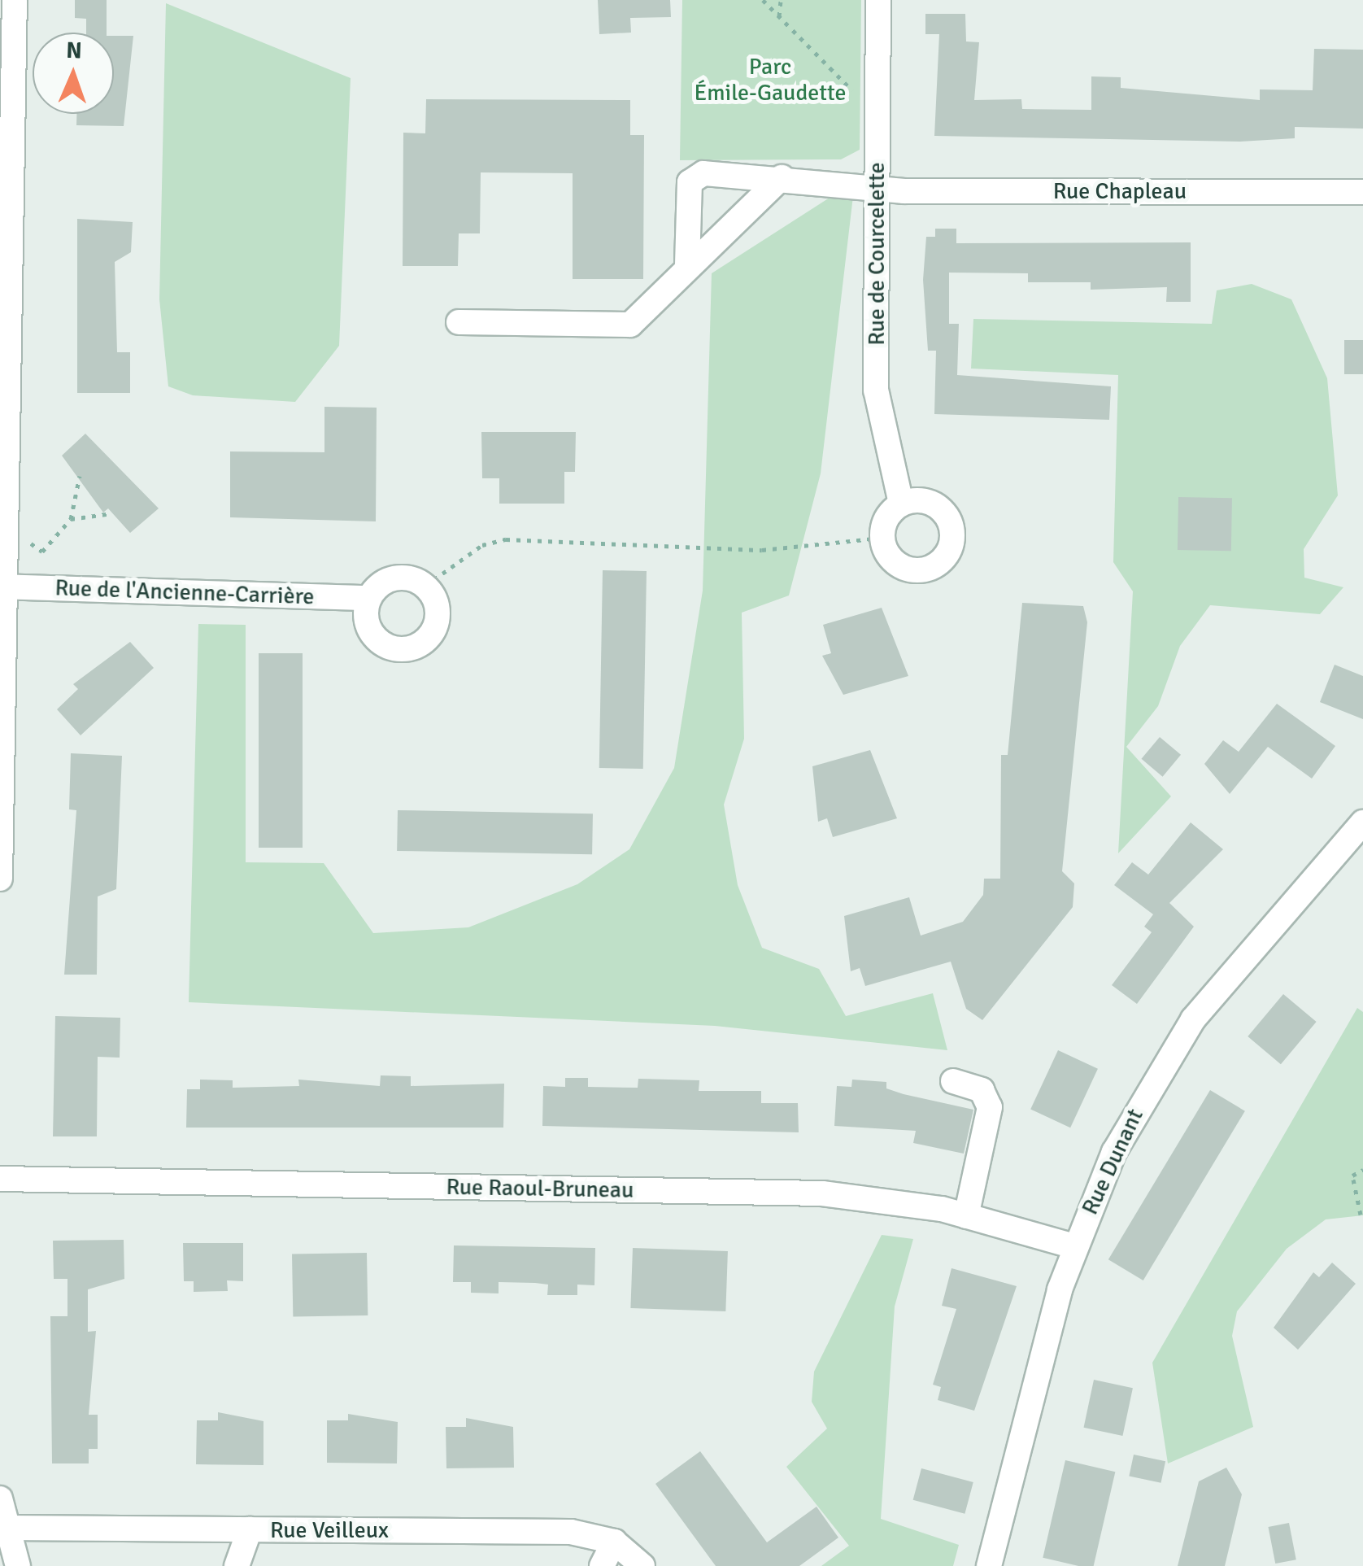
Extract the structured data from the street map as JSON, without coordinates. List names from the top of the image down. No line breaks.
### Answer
{"streets":{"street":["Rue Chapleau","Rue de Courcelette","Rue de l'Ancienne-Carrière","Rue Dunant","Rue Raoul-Bruneau","Rue Veilleux"]},"crossings":[["Rue Chapleau","Rue de Courcelette"],["Rue Dunant","Rue Raoul-Bruneau"]],"parks":["Parc Émile-Gaudette"],"north":"top"}
